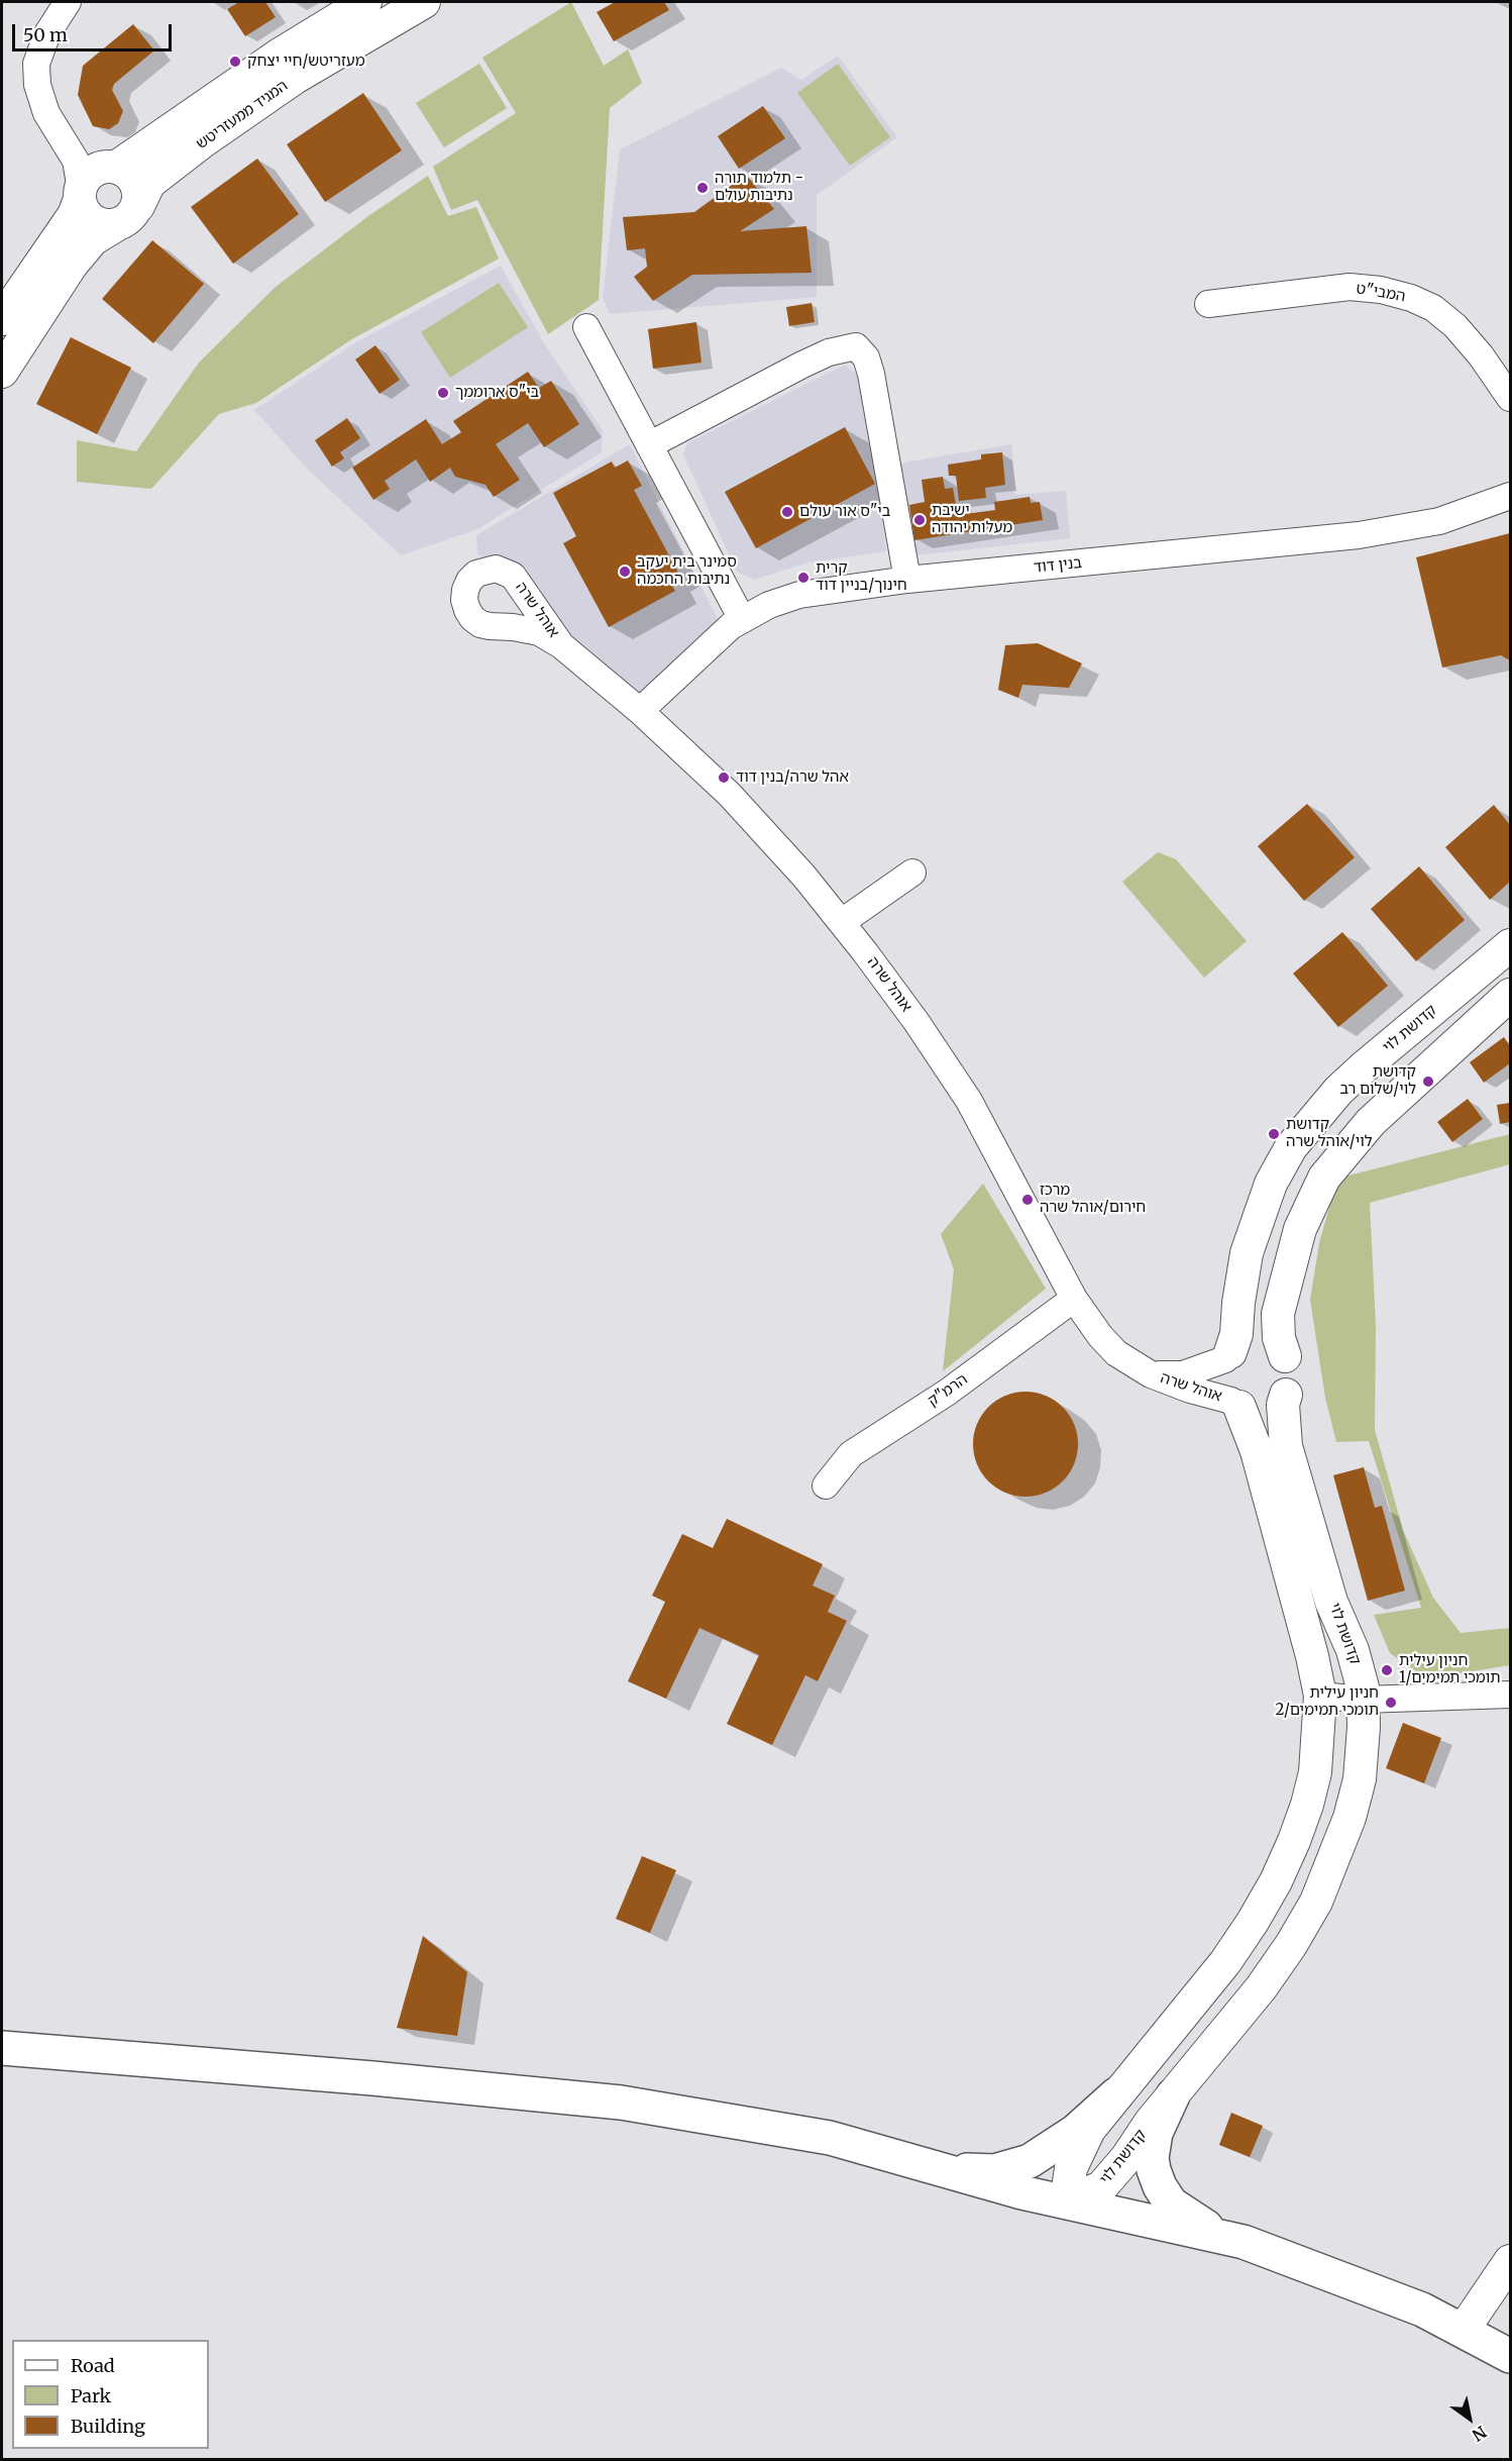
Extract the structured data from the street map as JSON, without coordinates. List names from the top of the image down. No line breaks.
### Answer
{"streets":{"street":["המגיד ממעזריטש","המבי\"ט","בנין דוד","אוהל שרה","קדושת לוי","הרמ\"ק"]},"crossings":[["בנין דוד","אוהל שרה"],["אוהל שרה","קדושת לוי"],["אוהל שרה","הרמ\"ק"]],"places":["מעזריטש/חיי יצחק","תלמוד תורה - נתיבות עולם","בי\"ס ארוממך","בי\"ס אור עולם","ישיבת מעלות יהודה","סמינר בית יעקב נתיבות החכמה","קרית חינוך/בניין דוד","אהל שרה/בנין דוד","קדושת לוי/שלום רב","קדושת לוי/אוהל שרה","מרכז חירום/אוהל שרה","חניון עילית 1/תומכי תמימים","חניון עילית 2/תומכי תמימים"],"legend":["Road","Park","Building"],"scale_bar":"50 m","north":"bottom right"}
